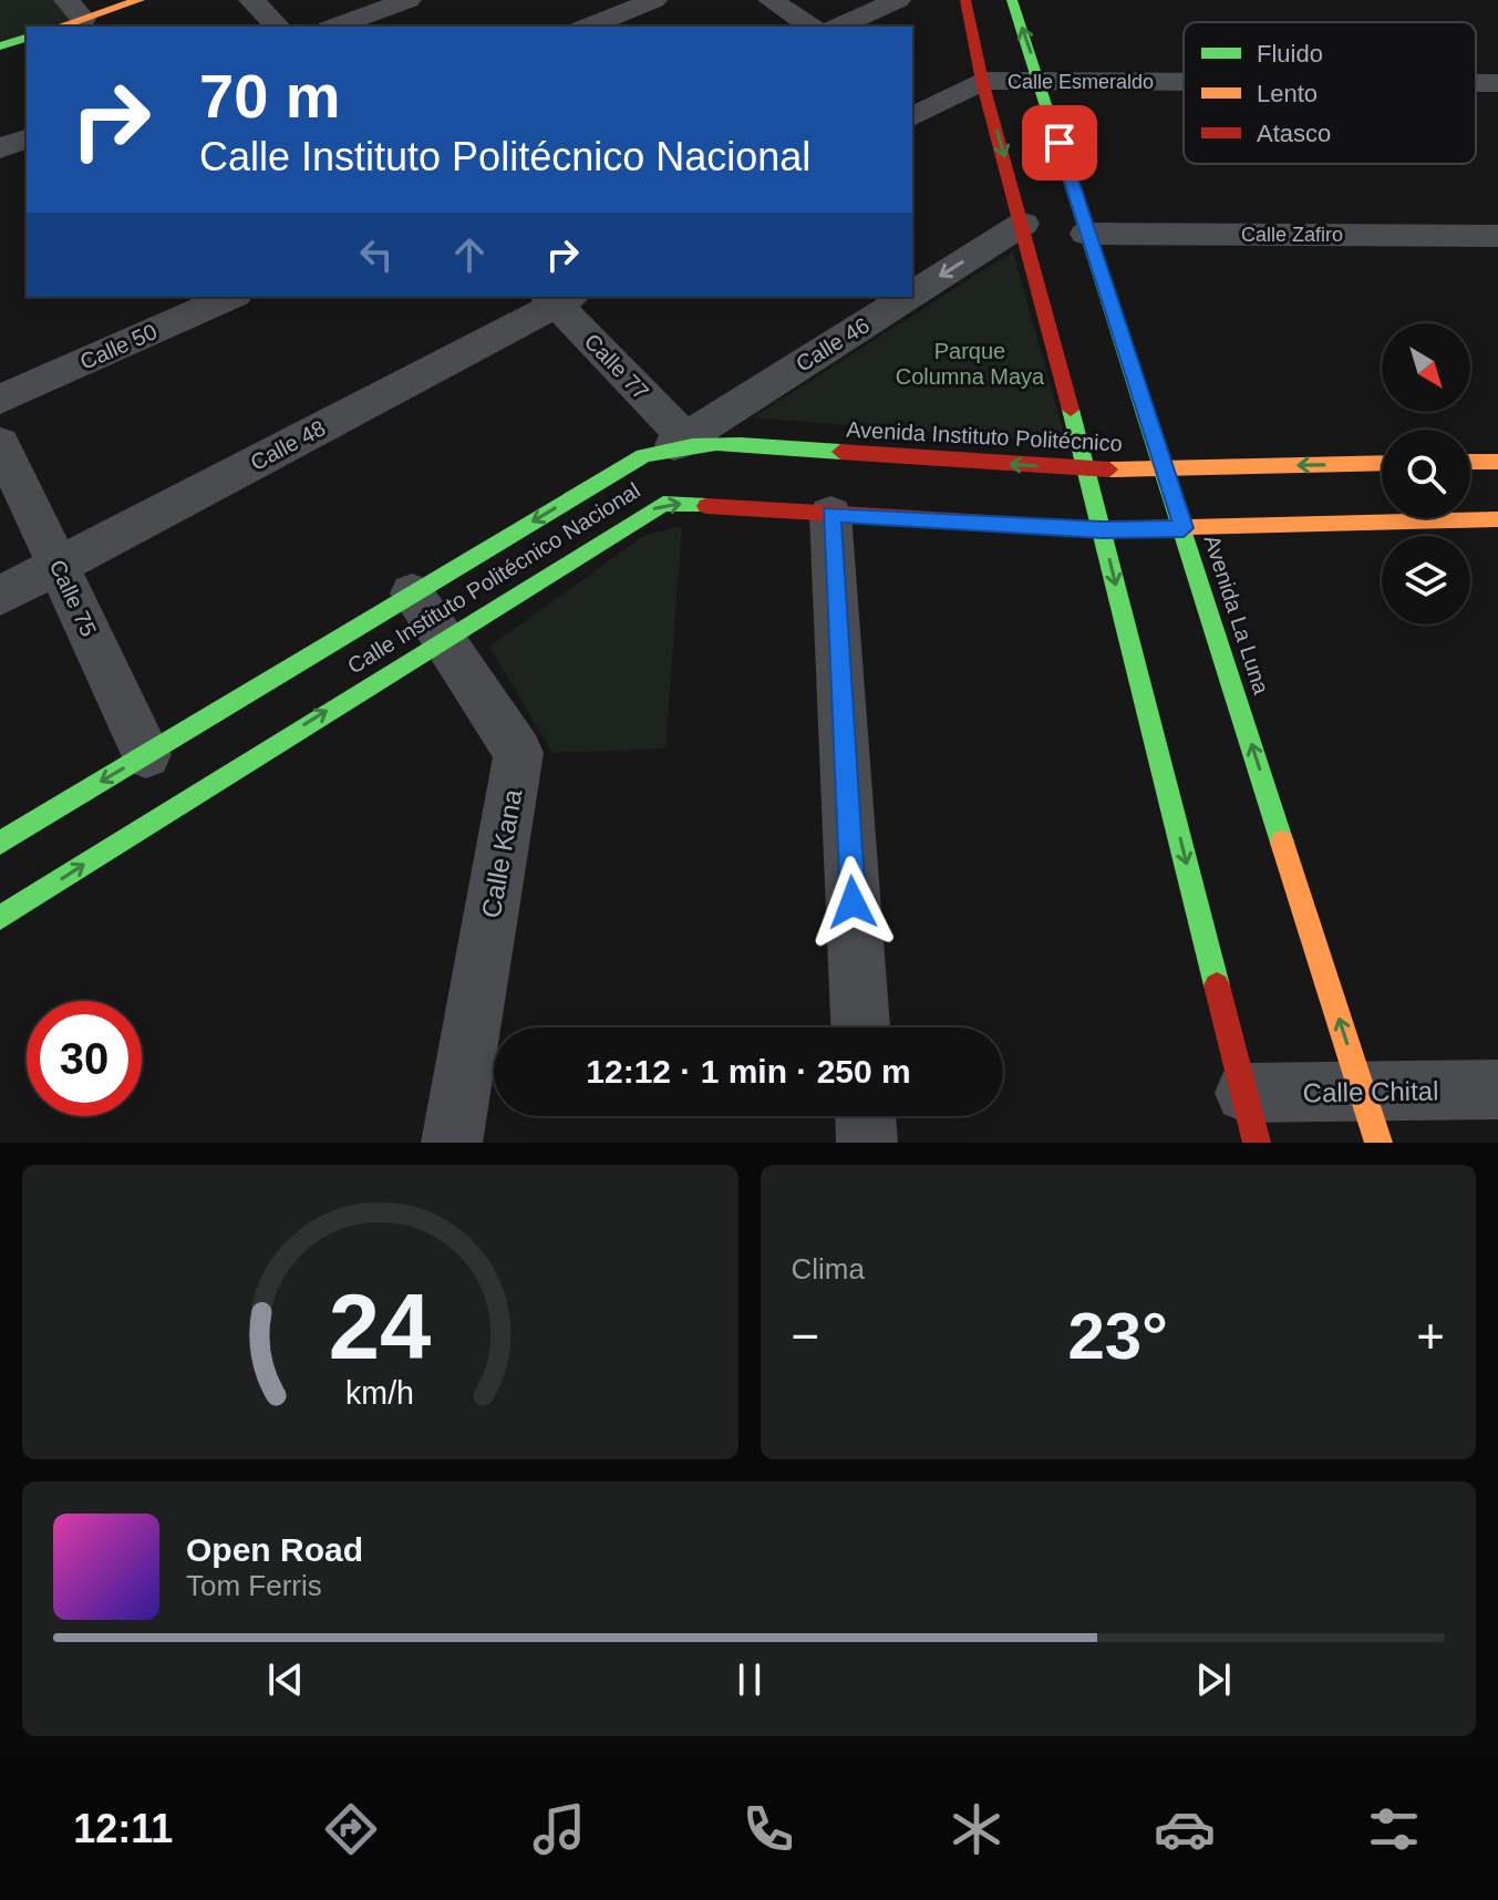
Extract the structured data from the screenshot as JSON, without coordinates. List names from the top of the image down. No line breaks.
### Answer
{"streets":{"main road":["Avenida Instituto Politécnico","Calle Instituto Politécnico Nacional","Avenida La Luna"],"street":["Calle Esmeraldo","Calle Zafiro","Calle 46","Calle 50","Calle 77","Calle 48","Calle 75","Calle Kana","Calle Chital"]},"crossings":[["Calle Esmeraldo","Avenida La Luna"],["Calle Zafiro","Avenida La Luna"],["Calle 46","Calle 77"],["Calle 46","Avenida Instituto Politécnico"],["Calle 46","Calle Instituto Politécnico Nacional"],["Calle 77","Avenida Instituto Politécnico"],["Calle 77","Calle 48"],["Calle 77","Calle Instituto Politécnico Nacional"],["Avenida Instituto Politécnico","Calle Instituto Politécnico Nacional"],["Avenida Instituto Politécnico","Avenida La Luna"],["Calle 48","Calle 75"],["Calle Instituto Politécnico Nacional","Calle 75"],["Calle Instituto Politécnico Nacional","Avenida La Luna"],["Calle Instituto Politécnico Nacional","Calle Kana"],["Avenida La Luna","Calle Chital"]],"parks":["Parque Columna Maya"],"legend":["Fluido","Lento","Atasco"],"north":"bottom right","page":{"turn":["70 m","Calle Instituto Politécnico Nacional"],"limit":"30","trip":"12:12 · 1 min · 250 m","tile":"Clima","heat":["−","23°","+"],"song":["Open Road","Tom Ferris"],"tabs":"12:11","gauge":["24","km/h"]}}
